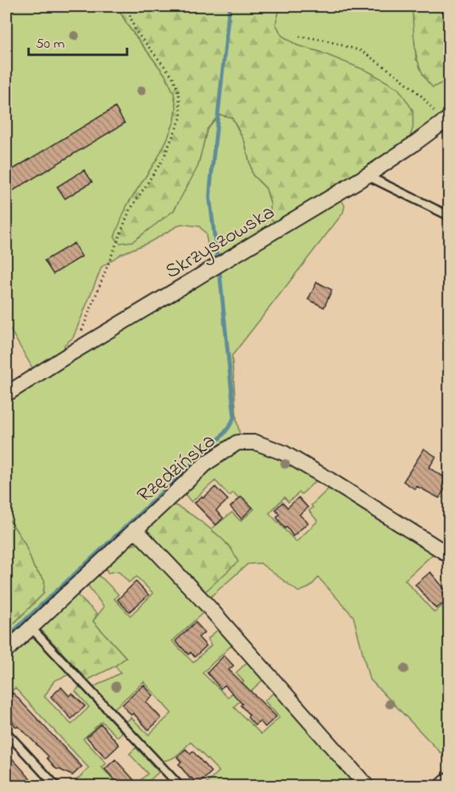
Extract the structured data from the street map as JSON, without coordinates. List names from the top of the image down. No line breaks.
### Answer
{"streets":{"street":["Skrzyszowska","Rzędzińska"]},"scale_bar":"50 m"}
